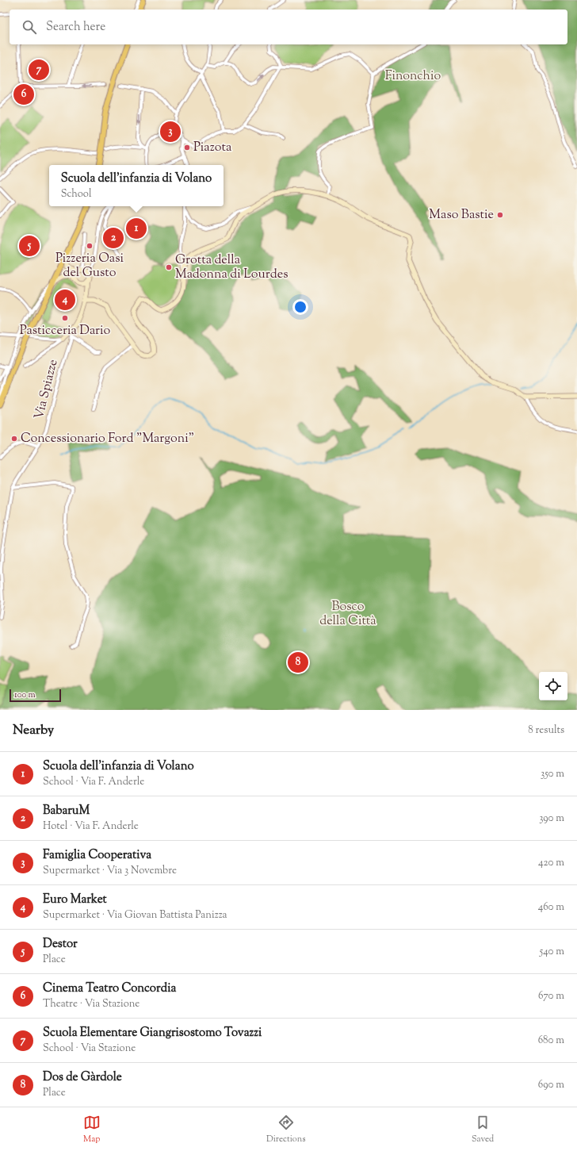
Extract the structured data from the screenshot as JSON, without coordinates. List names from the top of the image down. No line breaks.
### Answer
{"streets":{"street":["Via Spiazze"]},"parks":["Finonchio","Bosco della Città"],"places":["Piazota","Maso Bastie","Pizzeria Oasi del Gusto","Grotta della Madonna di Lourdes","Pasticceria Dario","Concessionario Ford \"Margoni\""],"scale_bar":"100 m","page":{"search":"Search here","pins":["7","6","3","1","2","5","4","8"],"popup":["Scuola dell'infanzia di Volano","School"],"scale":"100 m","heading":["Nearby","8 results"],"list":[{"mark":"1","name":"Scuola dell'infanzia di Volano","note":"School · Via F. Anderle","value":"350 m"},{"mark":"2","name":"BabaruM","note":"Hotel · Via F. Anderle","value":"390 m"},{"mark":"3","name":"Famiglia Cooperativa","note":"Supermarket · Via 3 Novembre","value":"420 m"},{"mark":"4","name":"Euro Market","note":"Supermarket · Via Giovan Battista Panizza","value":"460 m"},{"mark":"5","name":"Destor","note":"Place","value":"540 m"},{"mark":"6","name":"Cinema Teatro Concordia","note":"Theatre · Via Stazione","value":"670 m"},{"mark":"7","name":"Scuola Elementare Giangrisostomo Tovazzi","note":"School · Via Stazione","value":"680 m"},{"mark":"8","name":"Dos de Gàrdole","note":"Place","value":"690 m"}],"nav":["Map","Directions","Saved"]}}
